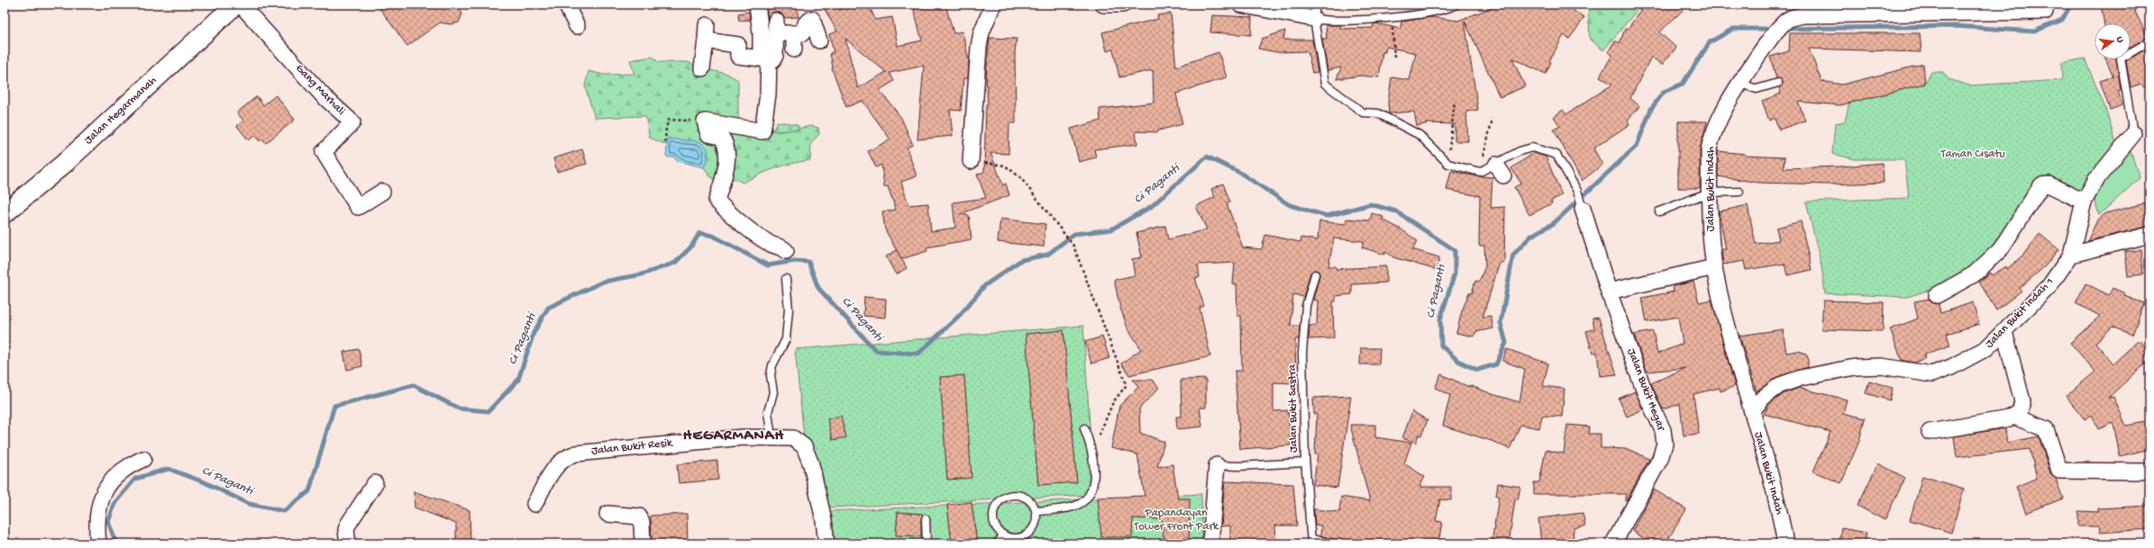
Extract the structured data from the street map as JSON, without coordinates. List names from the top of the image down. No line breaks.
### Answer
{"streets":{"street":["Gang Marhali","Jalan Hegarmanah","Jalan Bukit Indah","Jalan Bukit Indah 1","Jalan Bukit Hegar","Jalan Bukit Resik"],"lane":["Jalan Bukit Sastra"]},"crossings":[["Jalan Bukit Indah","Jalan Bukit Indah 1"]],"districts":["HEGARMANAH"],"water":["Ci Paganti"],"parks":["Taman Cisatu","Papandayan Tower Front Park"],"north":"right"}
